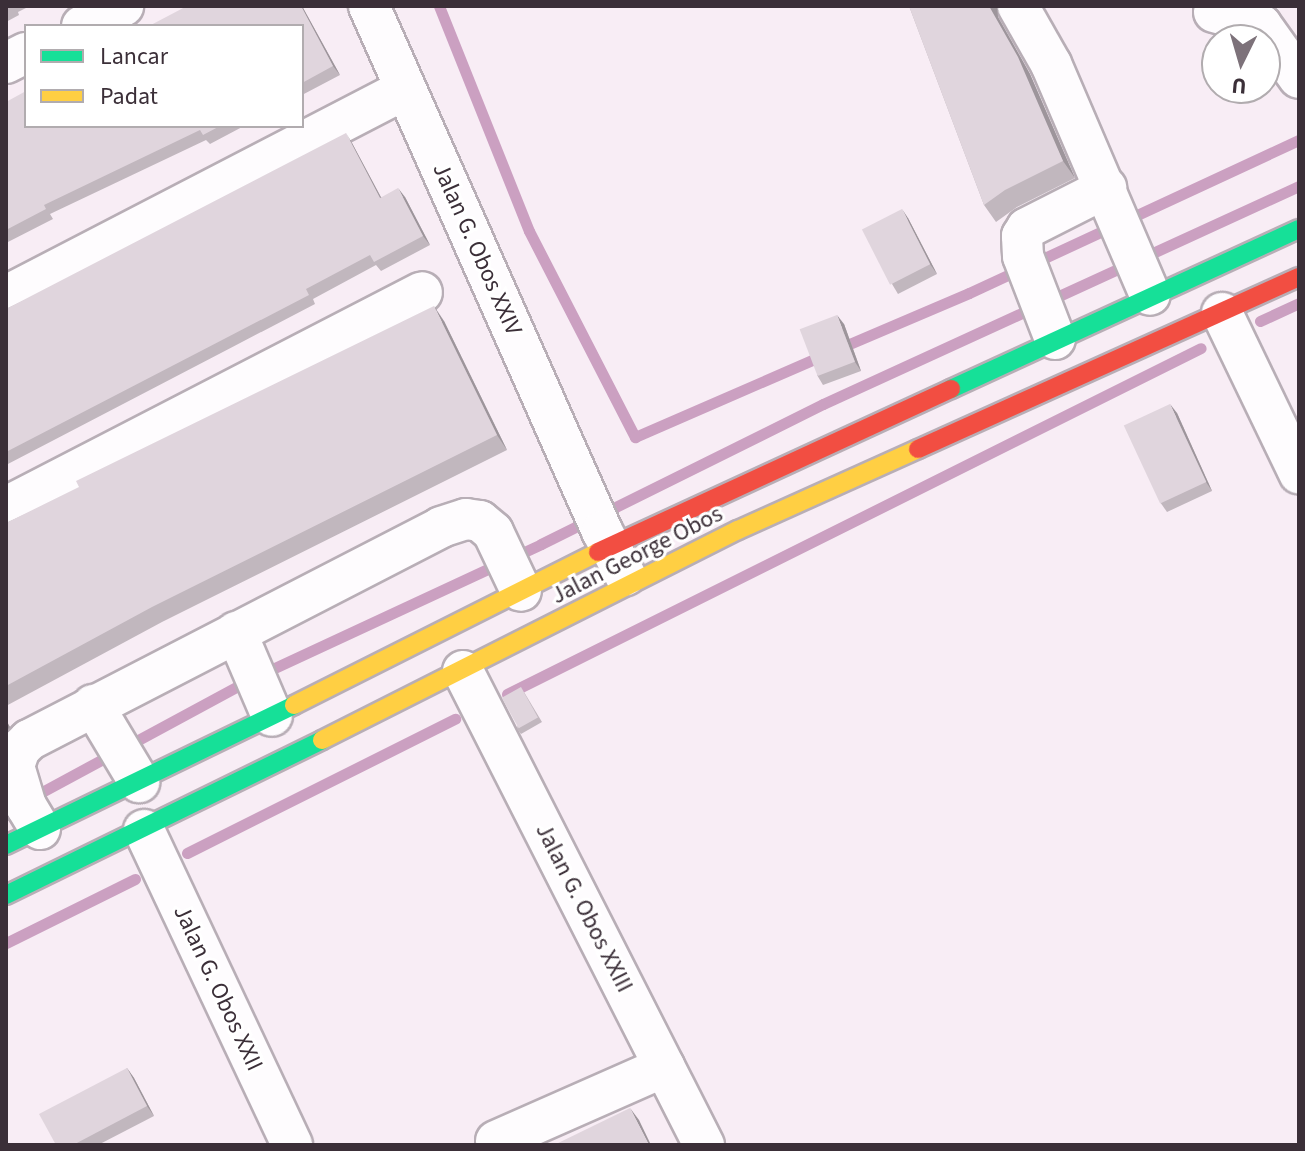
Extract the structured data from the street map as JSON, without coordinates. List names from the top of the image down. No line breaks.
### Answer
{"streets":{"main road":["Jalan George Obos"],"street":["Jalan G. Obos XXIV","Jalan G. Obos XXIII","Jalan G. Obos XXII"]},"crossings":[["Jalan G. Obos XXIV","Jalan George Obos"],["Jalan George Obos","Jalan G. Obos XXIII"],["Jalan George Obos","Jalan G. Obos XXII"]],"legend":["Lancar","Padat"],"north":"bottom"}
